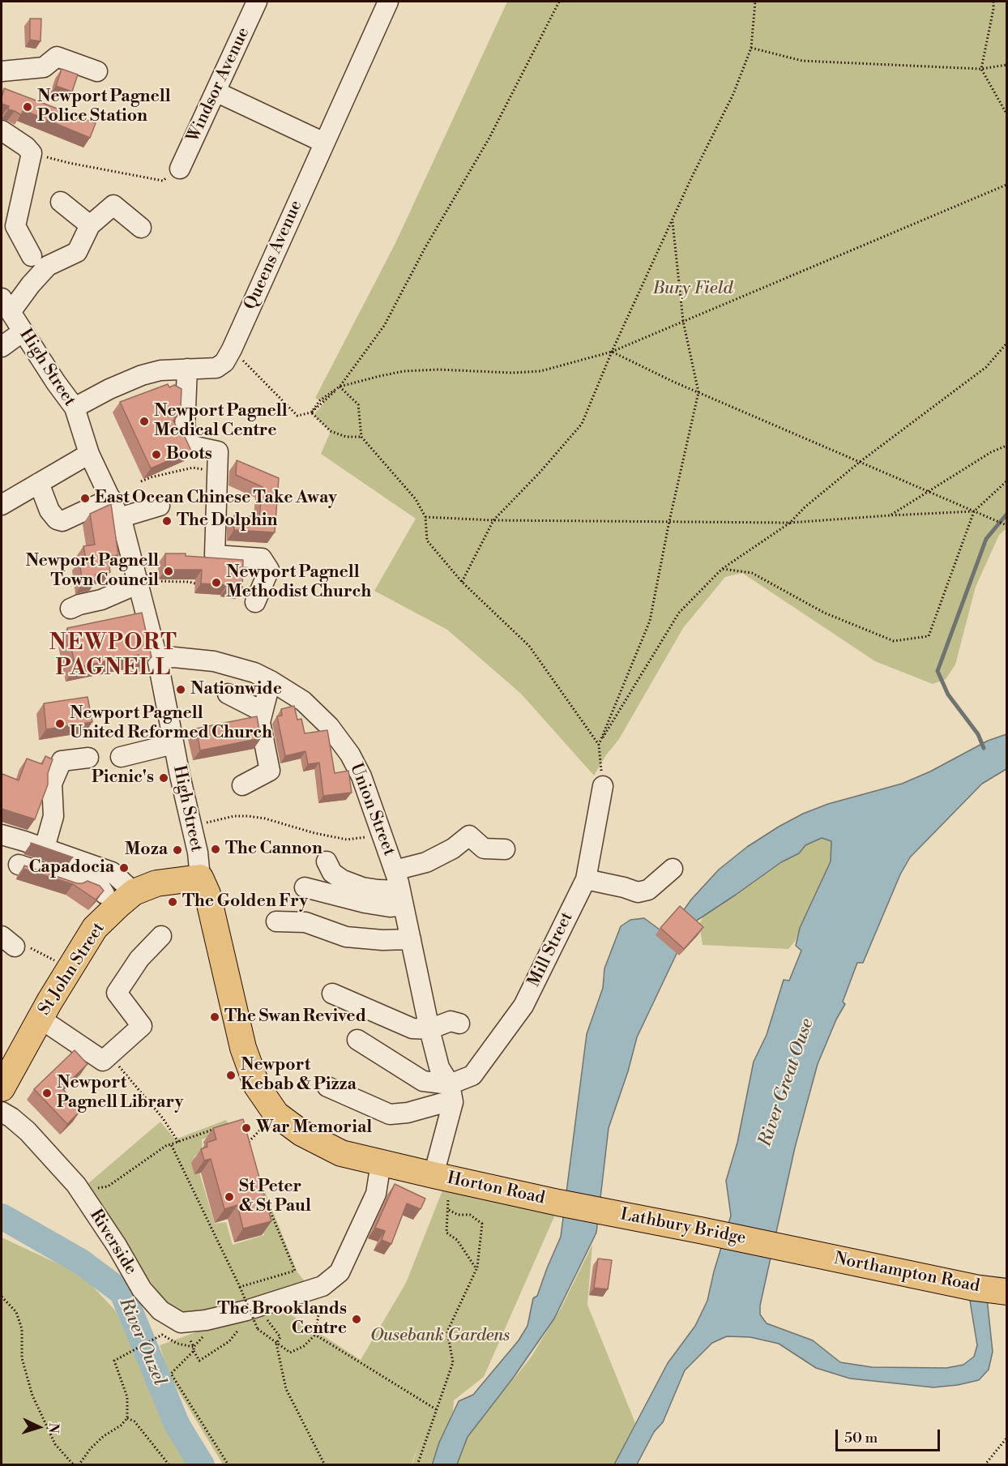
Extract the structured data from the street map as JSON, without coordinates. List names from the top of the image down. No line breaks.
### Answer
{"streets":{"main road":["High Street","St John Street","Horton Road","Lathbury Bridge","Northampton Road"],"street":["Windsor Avenue","Queens Avenue","Union Street","Mill Street","Riverside"]},"crossings":[["Queens Avenue","High Street"],["High Street","Union Street"],["High Street","St John Street"],["High Street","Horton Road"],["Union Street","Mill Street"],["Horton Road","Lathbury Bridge"],["Lathbury Bridge","Northampton Road"]],"districts":["NEWPORT PAGNELL"],"water":["River Great Ouse","River Ouzel"],"parks":["Bury Field","Ousebank Gardens"],"places":["Newport Pagnell Police Station","Newport Pagnell Medical Centre","Boots","East Ocean Chinese Take Away","The Dolphin","Newport Pagnell Town Council","Newport Pagnell Methodist Church","Nationwide","Newport Pagnell United Reformed Church","Picnic's","The Cannon","Moza","Capadocia","The Golden Fry","The Swan Revived","Newport Kebab & Pizza","Newport Pagnell Library","War Memorial","St Peter & St Paul","The Brooklands Centre"],"scale_bar":"50 m","north":"right"}
